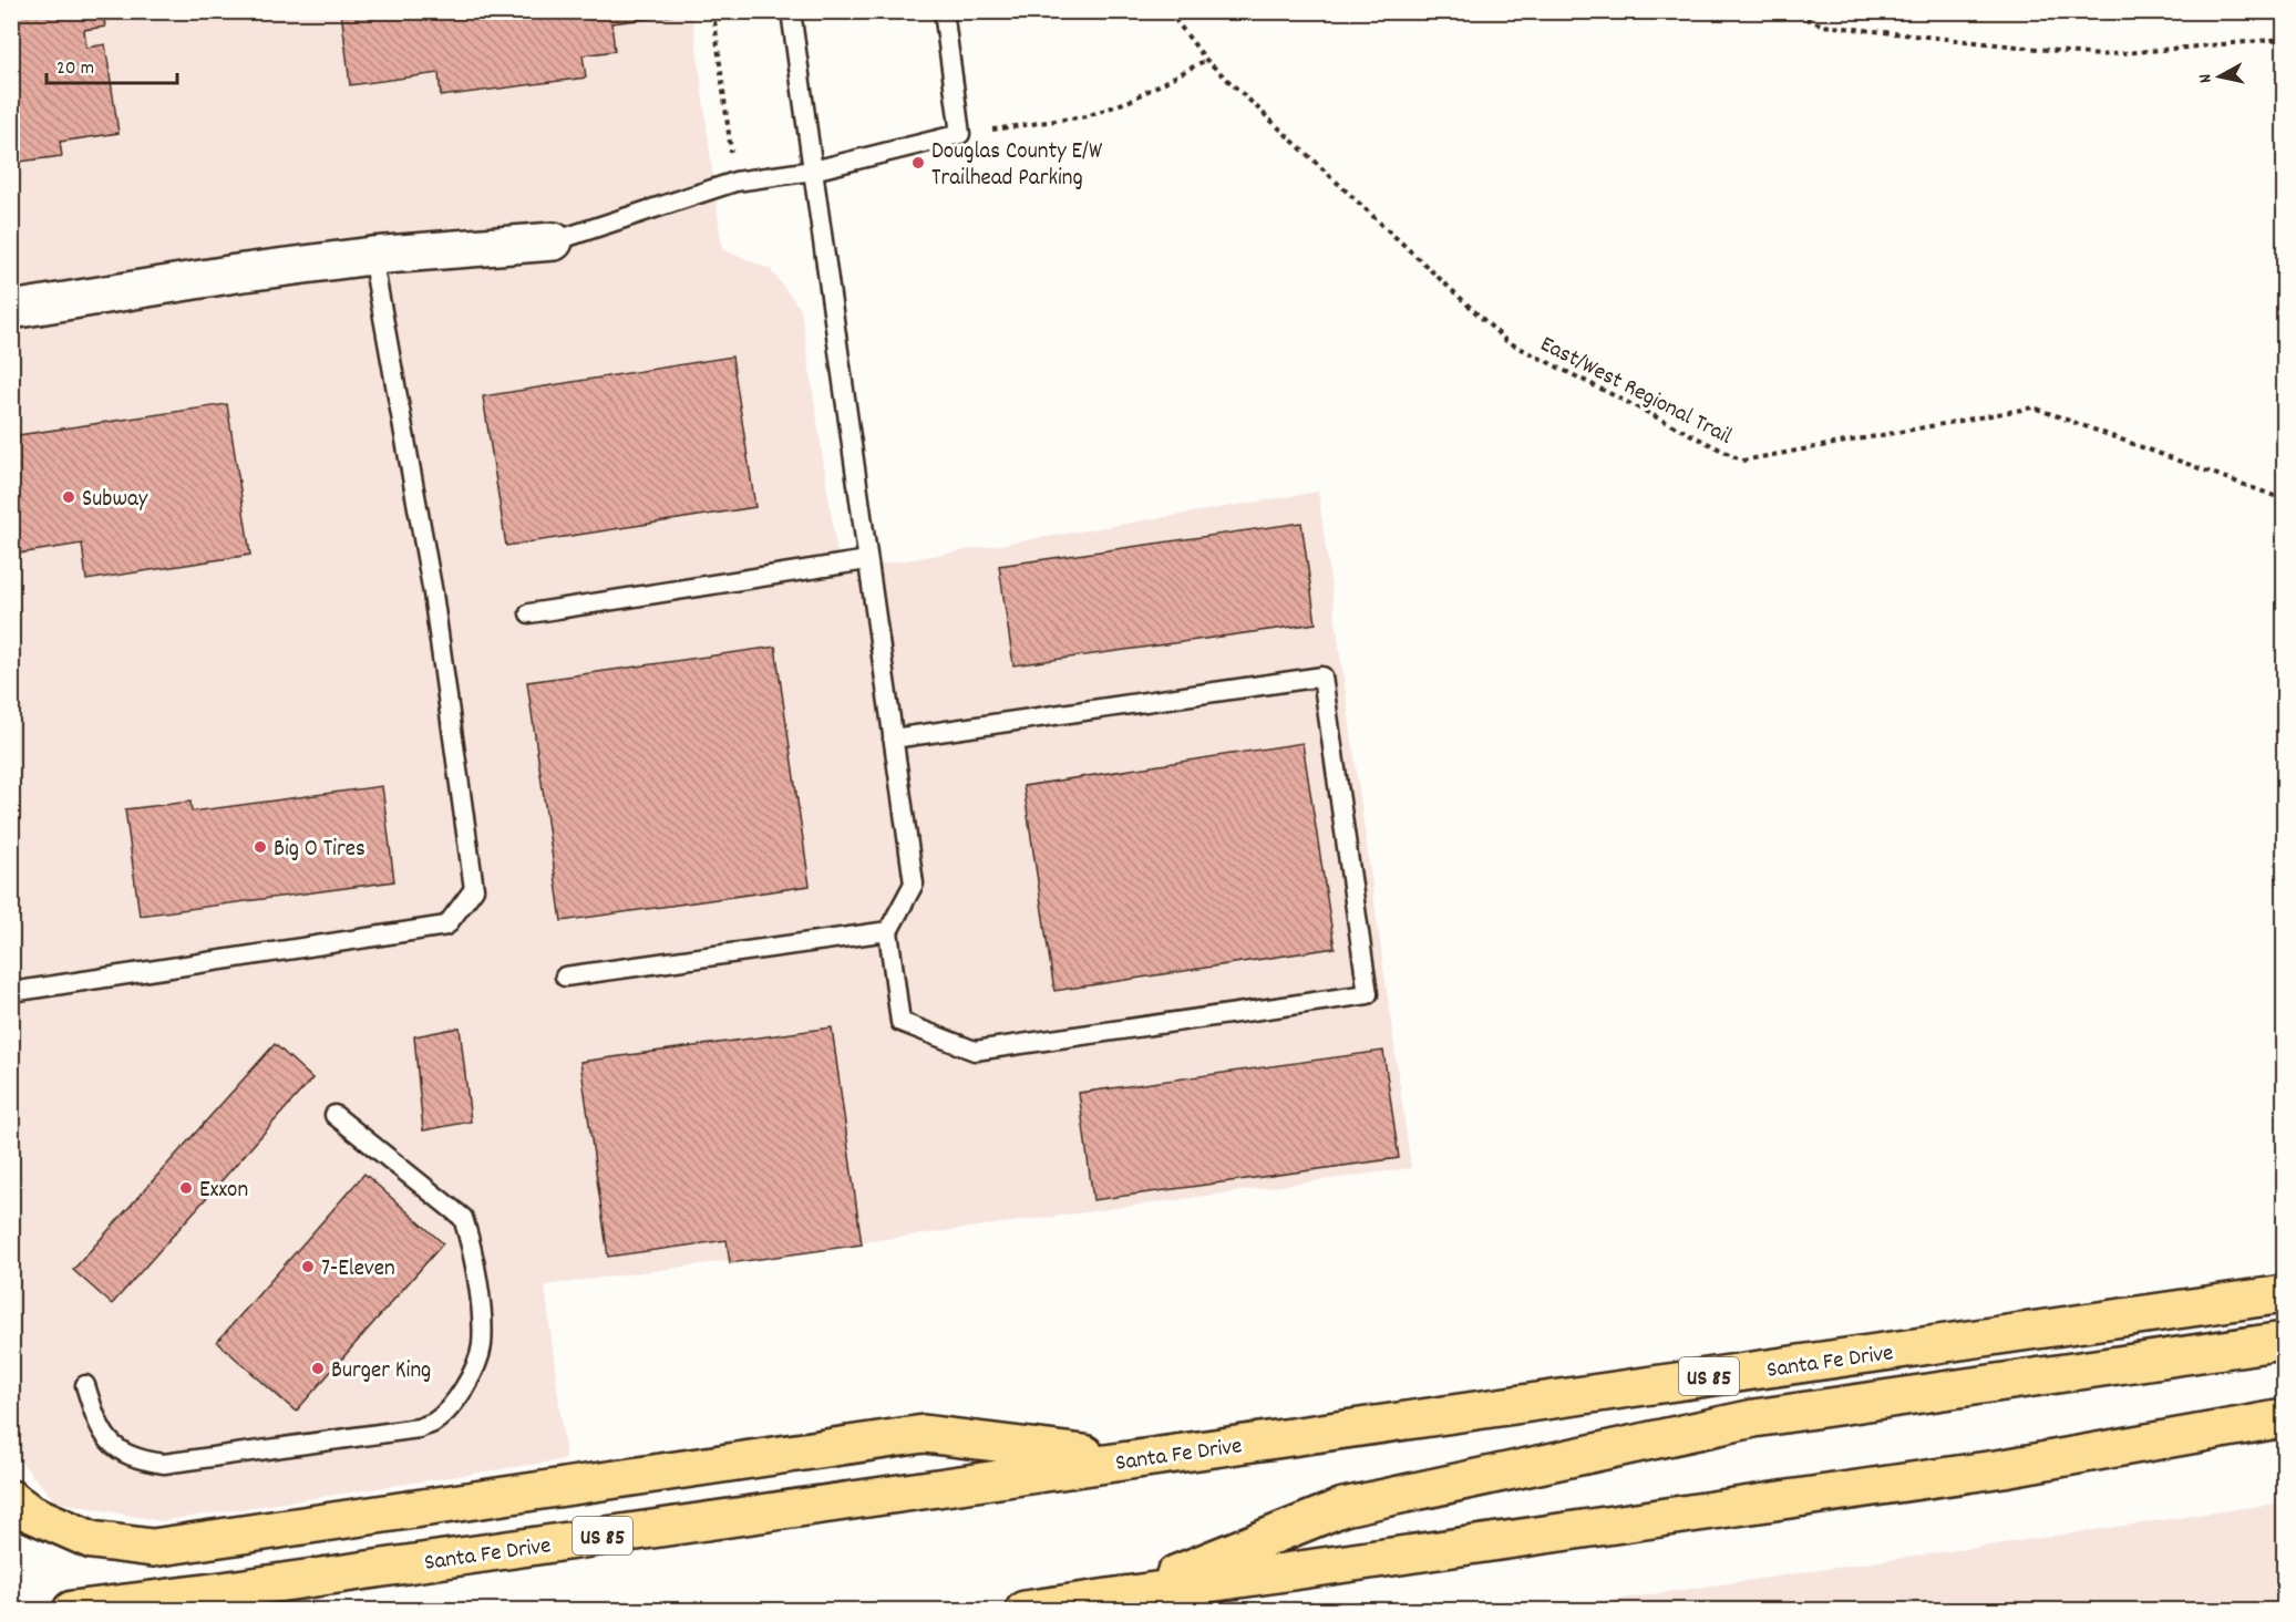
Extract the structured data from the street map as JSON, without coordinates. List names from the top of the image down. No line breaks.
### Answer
{"streets":{"highway":["Santa Fe Drive","US 85"],"path":["East/West Regional Trail"]},"places":["Douglas County E/W Trailhead Parking","Subway","Big O Tires","Exxon","7-Eleven","Burger King"],"scale_bar":"20 m","north":"left"}
